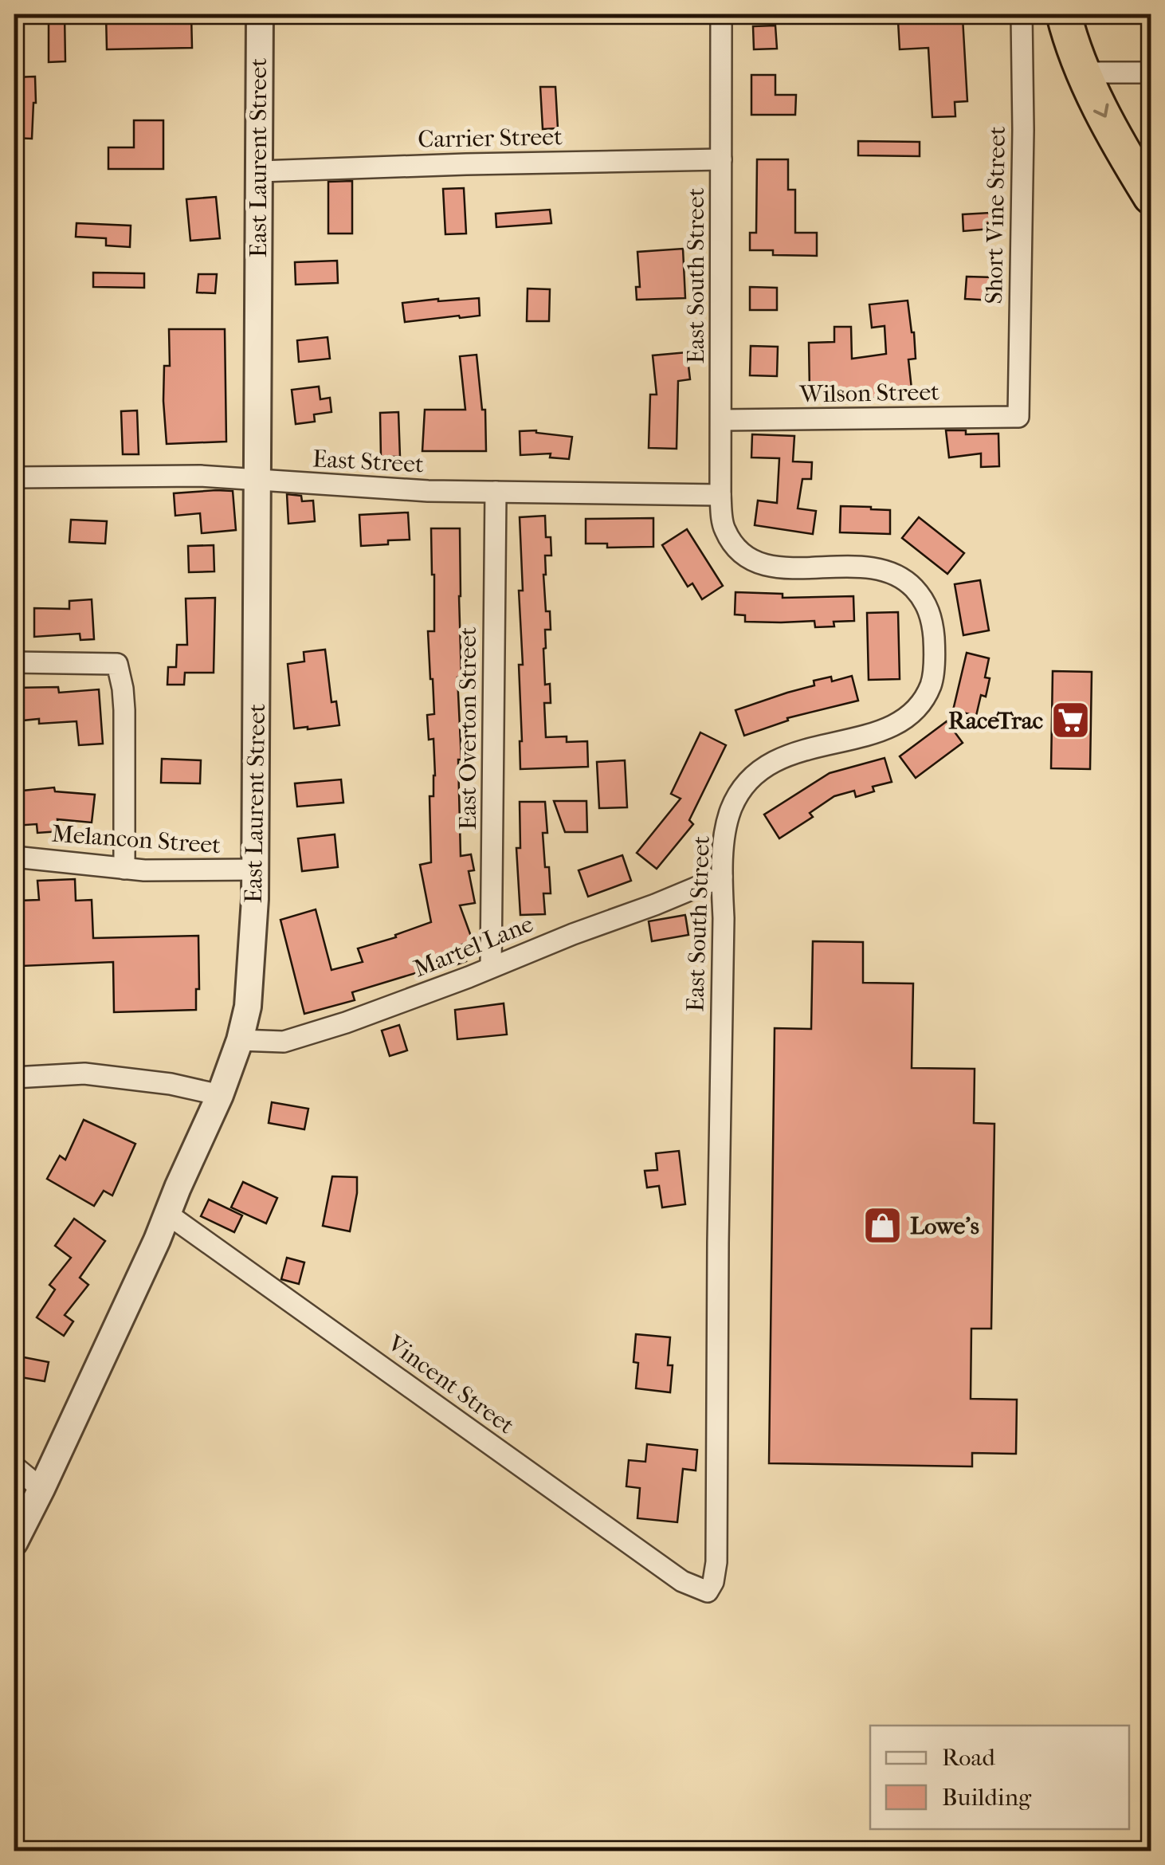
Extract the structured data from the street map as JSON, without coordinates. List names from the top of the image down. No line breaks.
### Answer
{"streets":{"street":["Carrier Street","East Laurent Street","Short Vine Street","East South Street","Wilson Street","East Street","East Overton Street","Melancon Street","Martel Lane","Vincent Street"]},"crossings":[["Carrier Street","East Laurent Street"],["Carrier Street","East South Street"],["East Laurent Street","East Street"],["East Laurent Street","Melancon Street"],["East Laurent Street","Martel Lane"],["East Laurent Street","Vincent Street"],["Short Vine Street","Wilson Street"],["East South Street","Wilson Street"],["East South Street","East Street"],["East South Street","Martel Lane"],["East South Street","Vincent Street"],["East Street","East Overton Street"],["East Overton Street","Martel Lane"]],"places":{"supermarket":["RaceTrac"],"shop":["Lowe's"]},"legend":["Road","Building"]}
